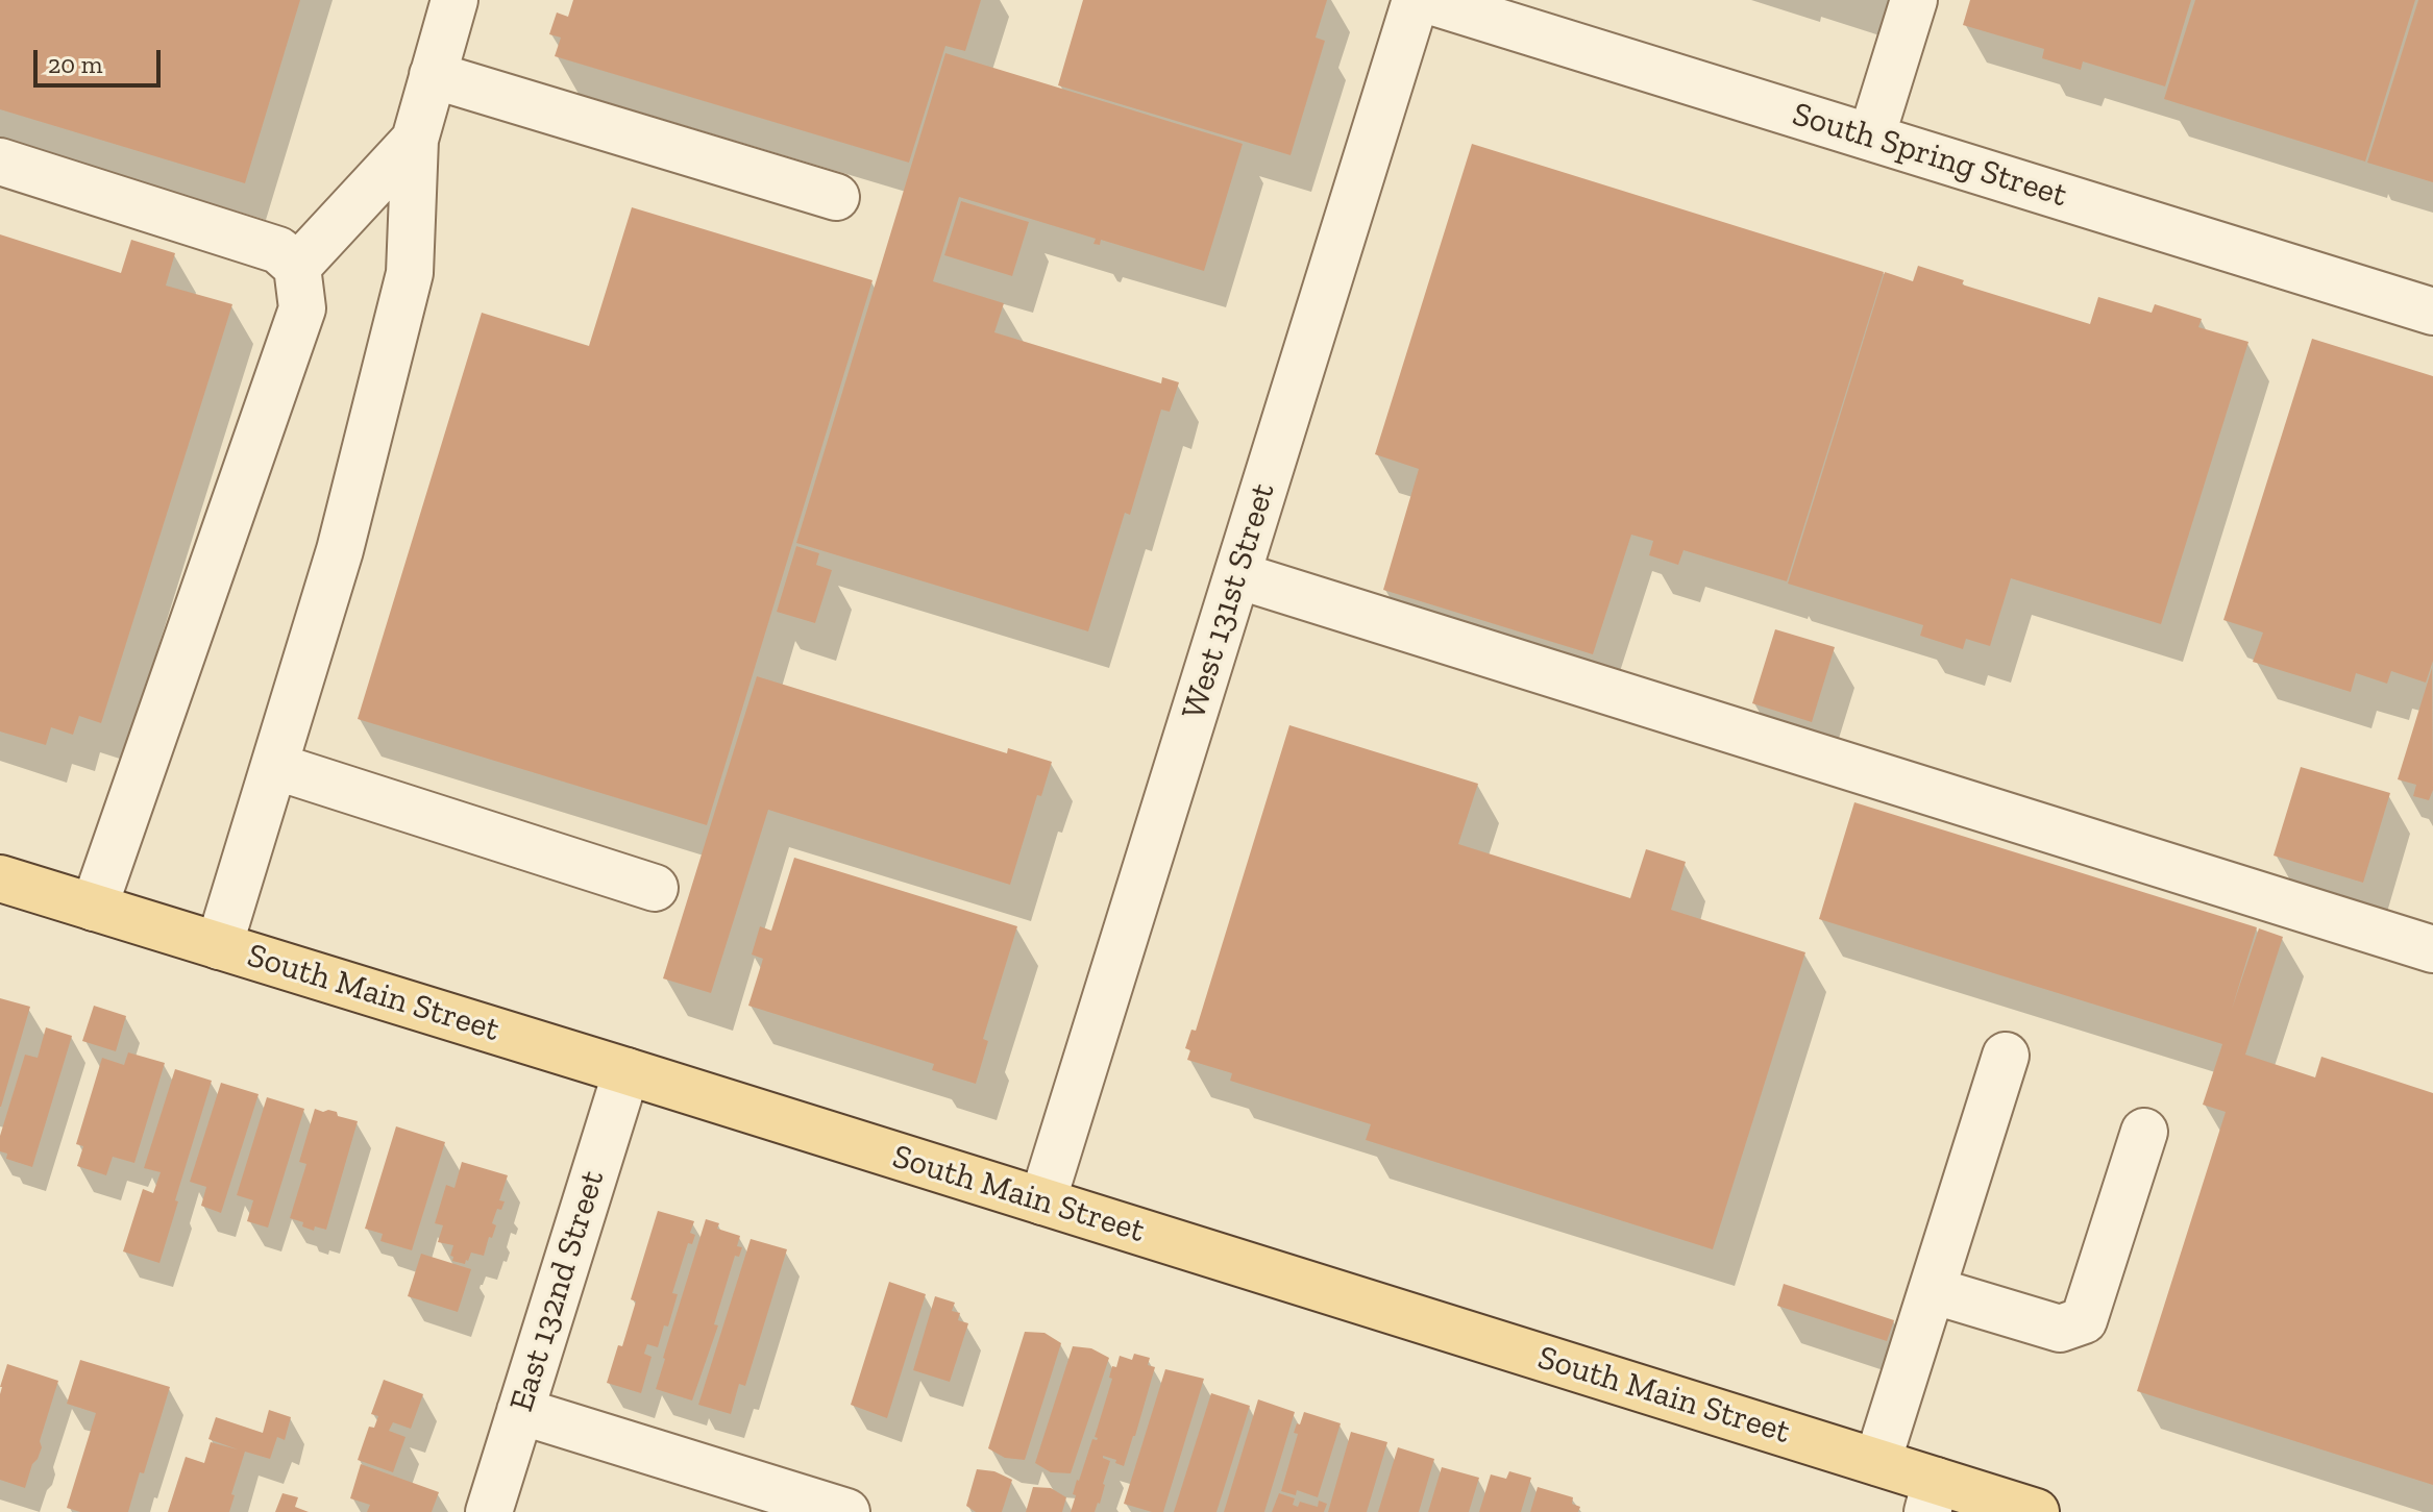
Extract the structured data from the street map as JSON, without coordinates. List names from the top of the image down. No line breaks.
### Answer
{"streets":{"main road":["South Main Street"],"street":["South Spring Street","West 131st Street","East 132nd Street"]},"crossings":[["West 131st Street","South Main Street"],["South Main Street","East 132nd Street"]],"scale_bar":"20 m"}
